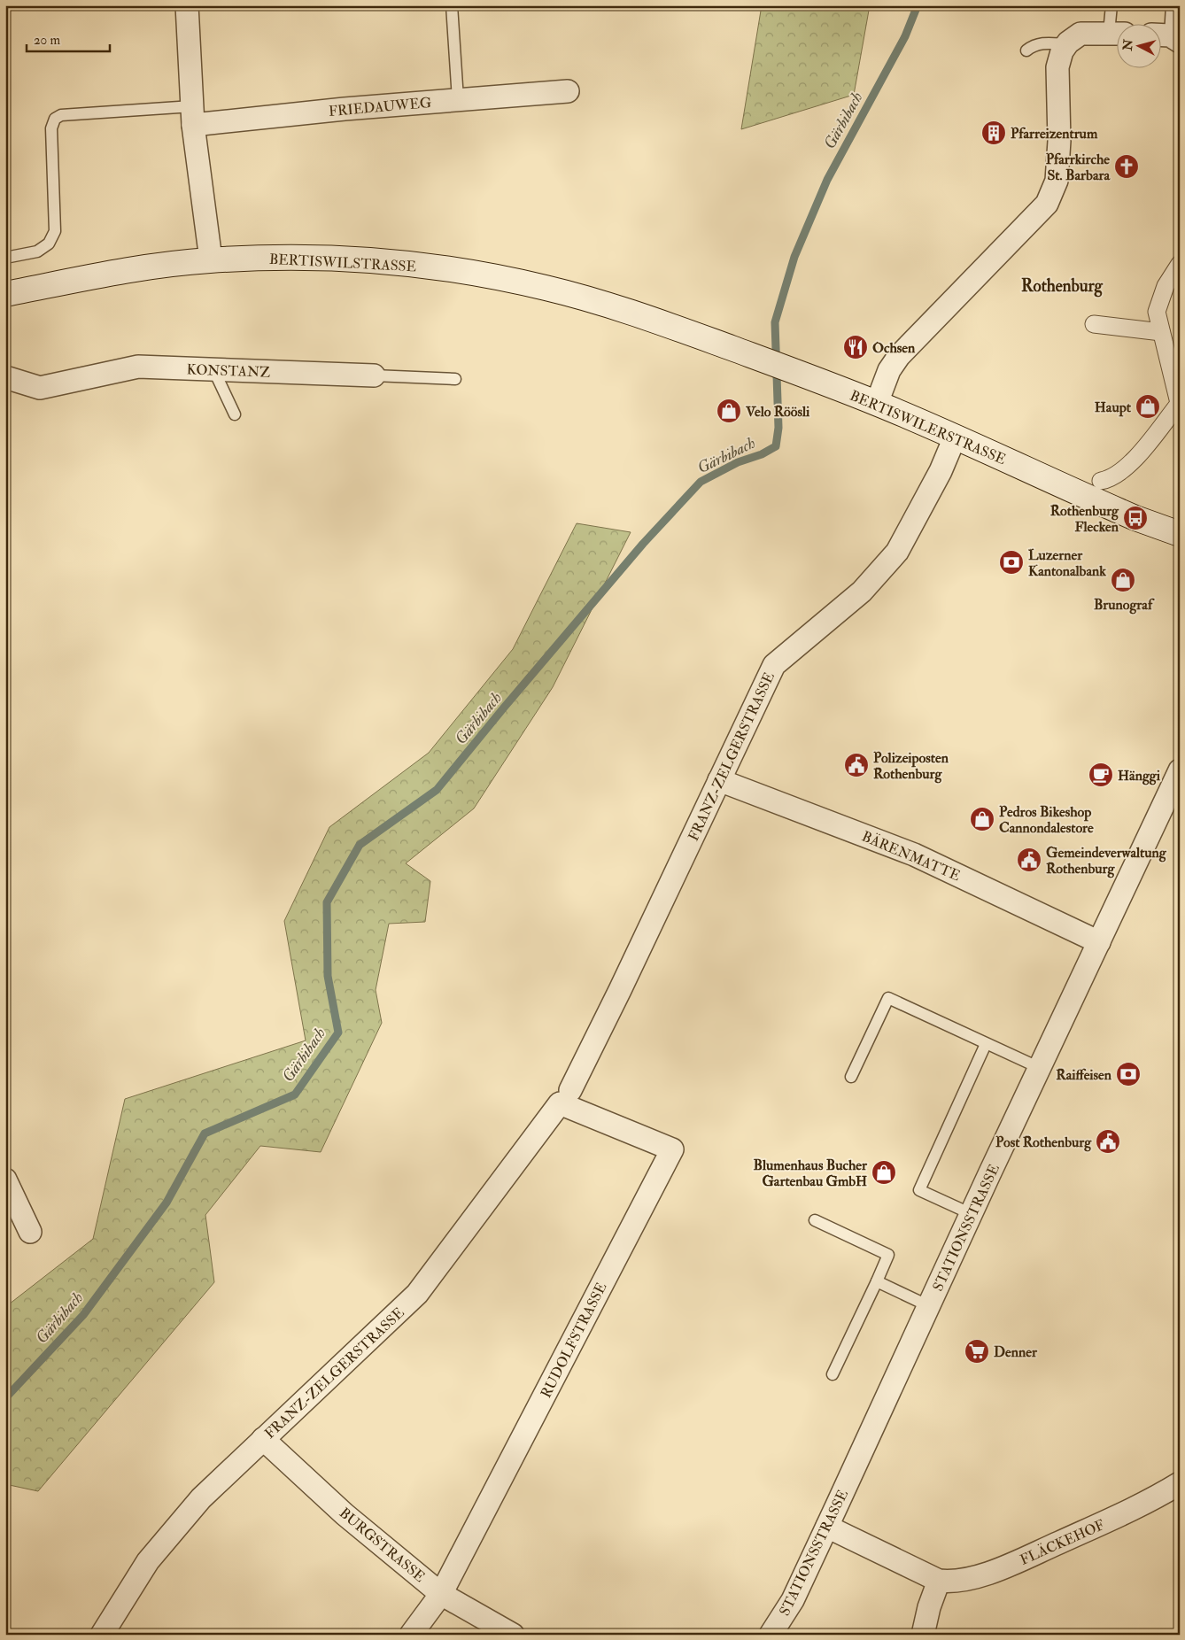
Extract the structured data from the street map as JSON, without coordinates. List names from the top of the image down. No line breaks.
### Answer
{"streets":{"main road":["BERTISWILSTRASSE","BERTISWILERSTRASSE"],"street":["FRIEDAUWEG","KONSTANZ","FRANZ-ZELGERSTRASSE","BÄRENMATTE","STATIONSSTRASSE","RUDOLFSTRASSE","FLÄCKEHOF","BURGSTRASSE"]},"crossings":[["BERTISWILSTRASSE","BERTISWILERSTRASSE"],["BERTISWILERSTRASSE","FRANZ-ZELGERSTRASSE"],["FRANZ-ZELGERSTRASSE","BÄRENMATTE"],["FRANZ-ZELGERSTRASSE","RUDOLFSTRASSE"],["FRANZ-ZELGERSTRASSE","BURGSTRASSE"],["BÄRENMATTE","STATIONSSTRASSE"],["STATIONSSTRASSE","FLÄCKEHOF"],["RUDOLFSTRASSE","BURGSTRASSE"]],"districts":["Rothenburg"],"water":["Gärbibach"],"places":{"building":["Pfarreizentrum"],"church":["Pfarrkirche St. Barbara"],"restaurant":["Ochsen"],"shop":["Haupt","Velo Röösli","Brunograf","Pedros Bikeshop Cannondalestore","Blumenhaus Bucher Gartenbau GmbH"],"bus stop":["Rothenburg Flecken"],"bank":["Luzerner Kantonalbank","Raiffeisen"],"public building":["Polizeiposten Rothenburg","Gemeindeverwaltung Rothenburg","Post Rothenburg"],"cafe":["Hänggi"],"supermarket":["Denner"]},"scale_bar":"20 m","north":"left"}
